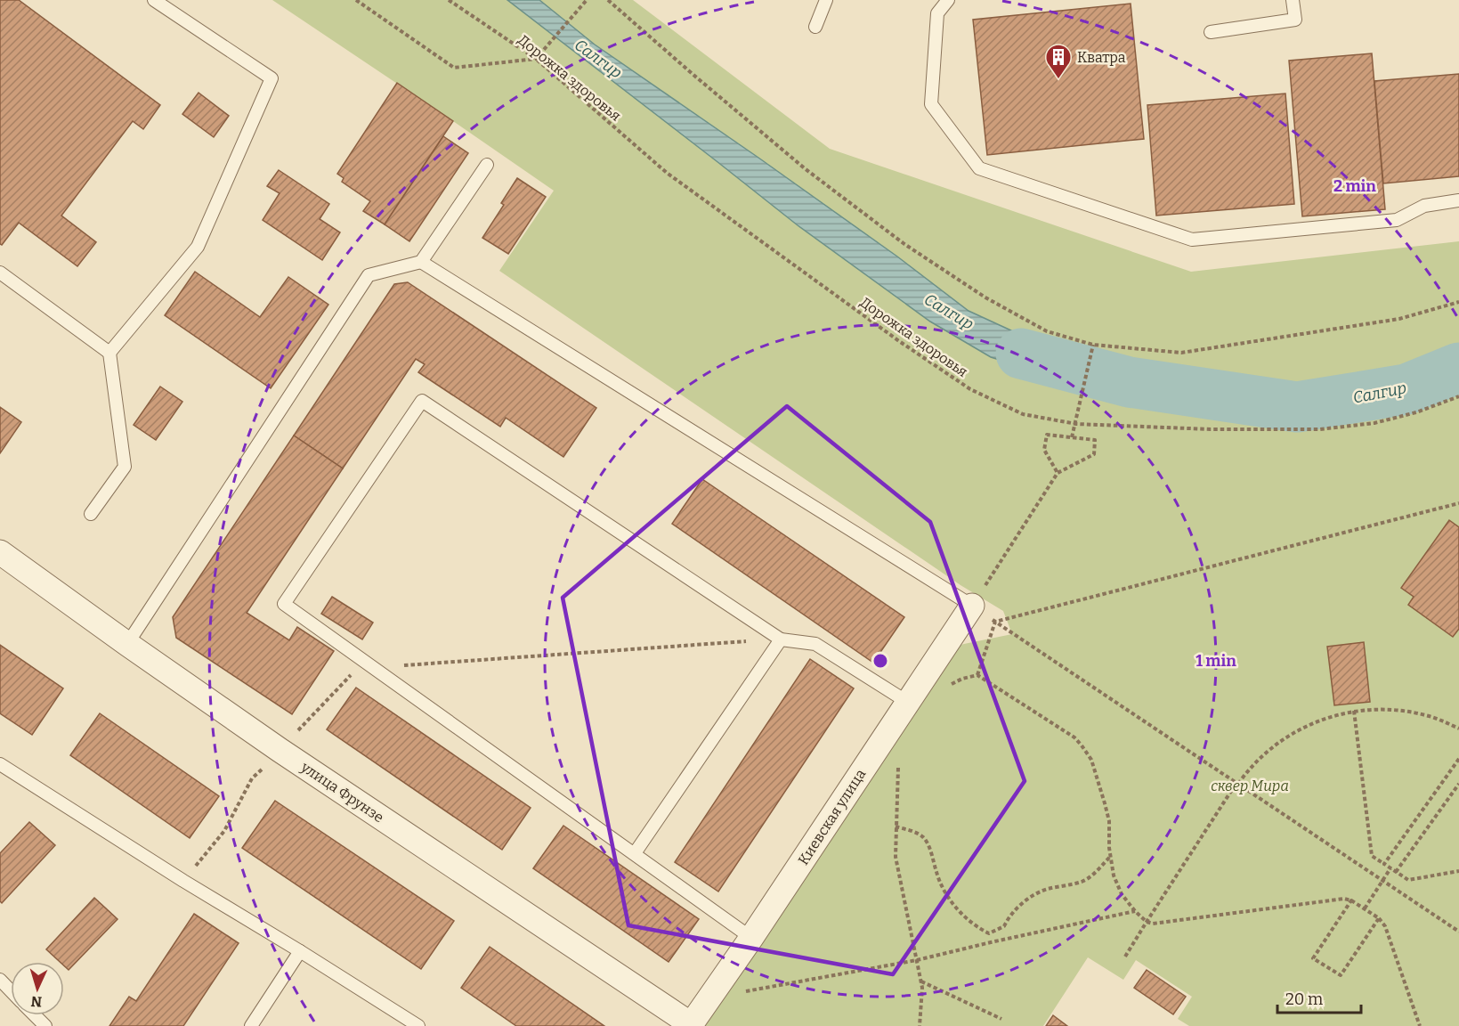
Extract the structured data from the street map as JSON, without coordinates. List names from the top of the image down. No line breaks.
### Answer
{"streets":{"street":["улица Фрунзе","Киевская улица"],"path":["Дорожка здоровья"]},"crossings":[["улица Фрунзе","Киевская улица"]],"water":["Салгир"],"parks":["сквер Мира"],"places":{"building":["Кватра"]},"scale_bar":"20 m","north":"bottom","rings":["2 min","1 min"]}
